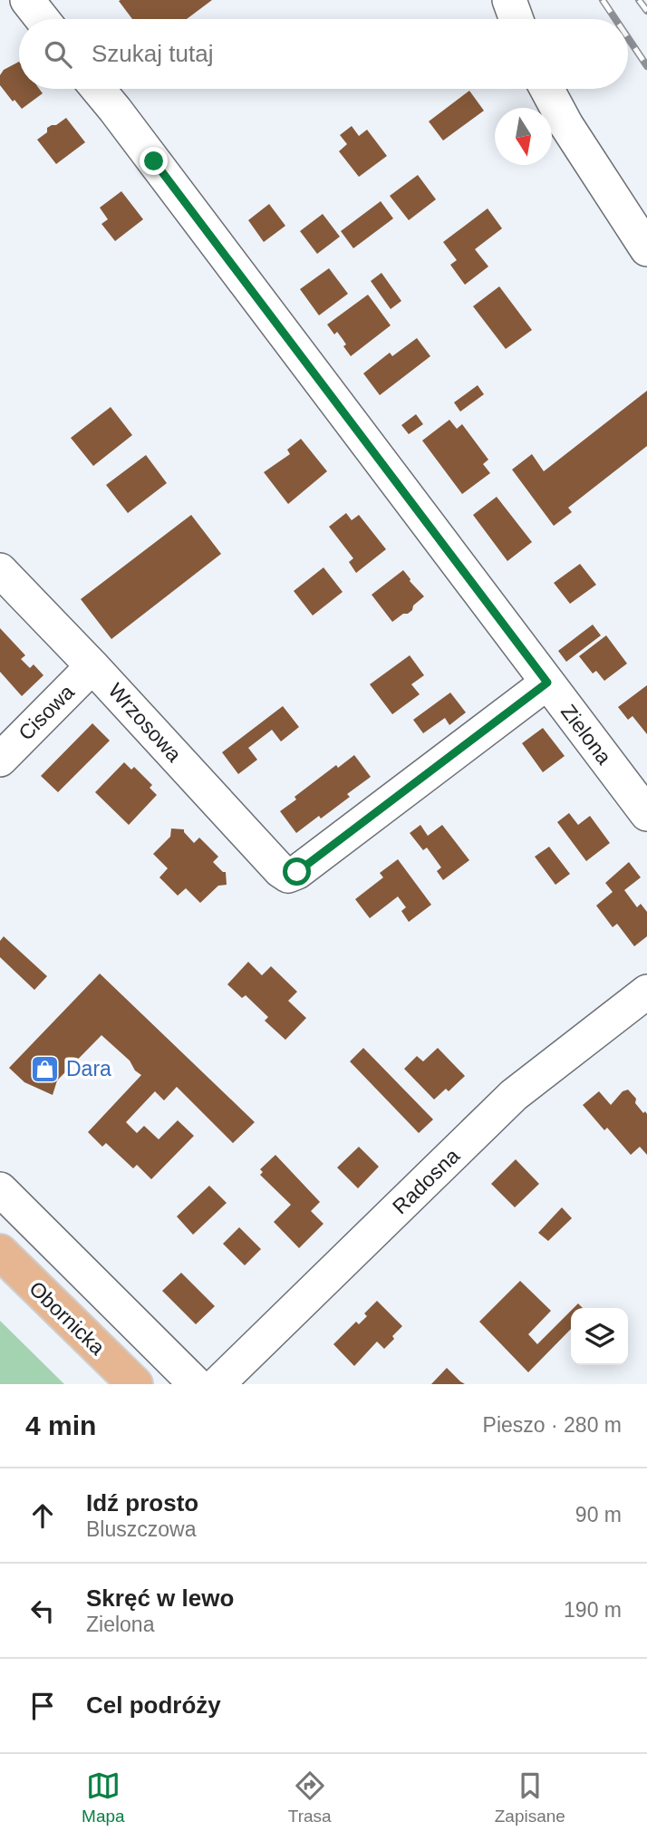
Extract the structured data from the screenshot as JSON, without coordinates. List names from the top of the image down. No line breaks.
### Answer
{"streets":{"main road":["Obornicka"],"street":["Cisowa","Wrzosowa","Zielona","Radosna"]},"crossings":[["Cisowa","Wrzosowa"],["Wrzosowa","Zielona"]],"places":{"shop":["Dara"]},"north":"bottom","page":{"search":"Szukaj tutaj","heading":["4 min","Pieszo · 280 m"],"list":[["Idź prosto","Bluszczowa","90 m"],["Skręć w lewo","Zielona","190 m"],"Cel podróży"],"nav":["Mapa","Trasa","Zapisane"]}}
